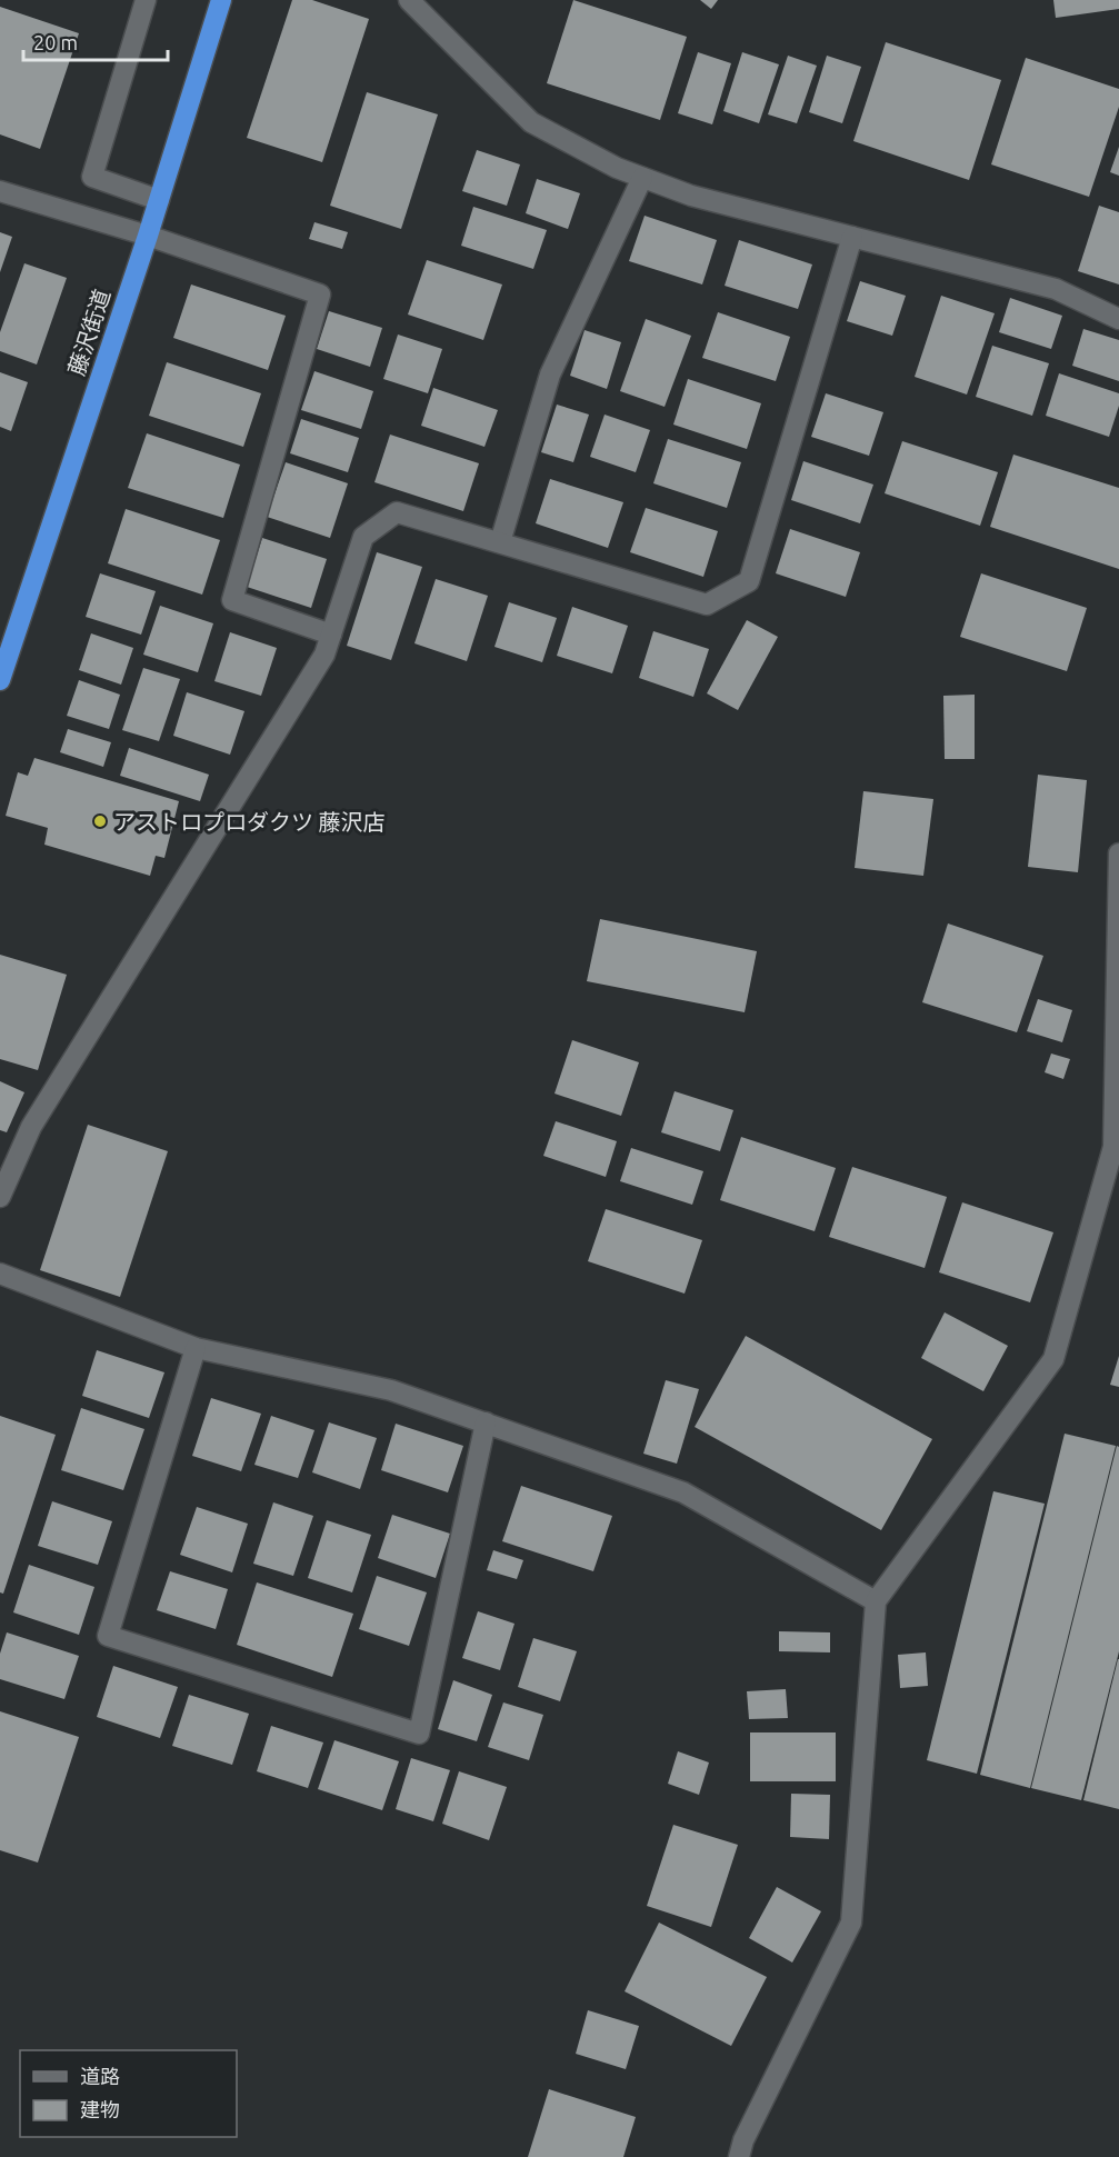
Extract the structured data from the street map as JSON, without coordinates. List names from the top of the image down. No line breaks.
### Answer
{"streets":{"highway":["藤沢街道"]},"places":["アストロプロダクツ 藤沢店"],"legend":["道路","建物"],"scale_bar":"20 m"}
